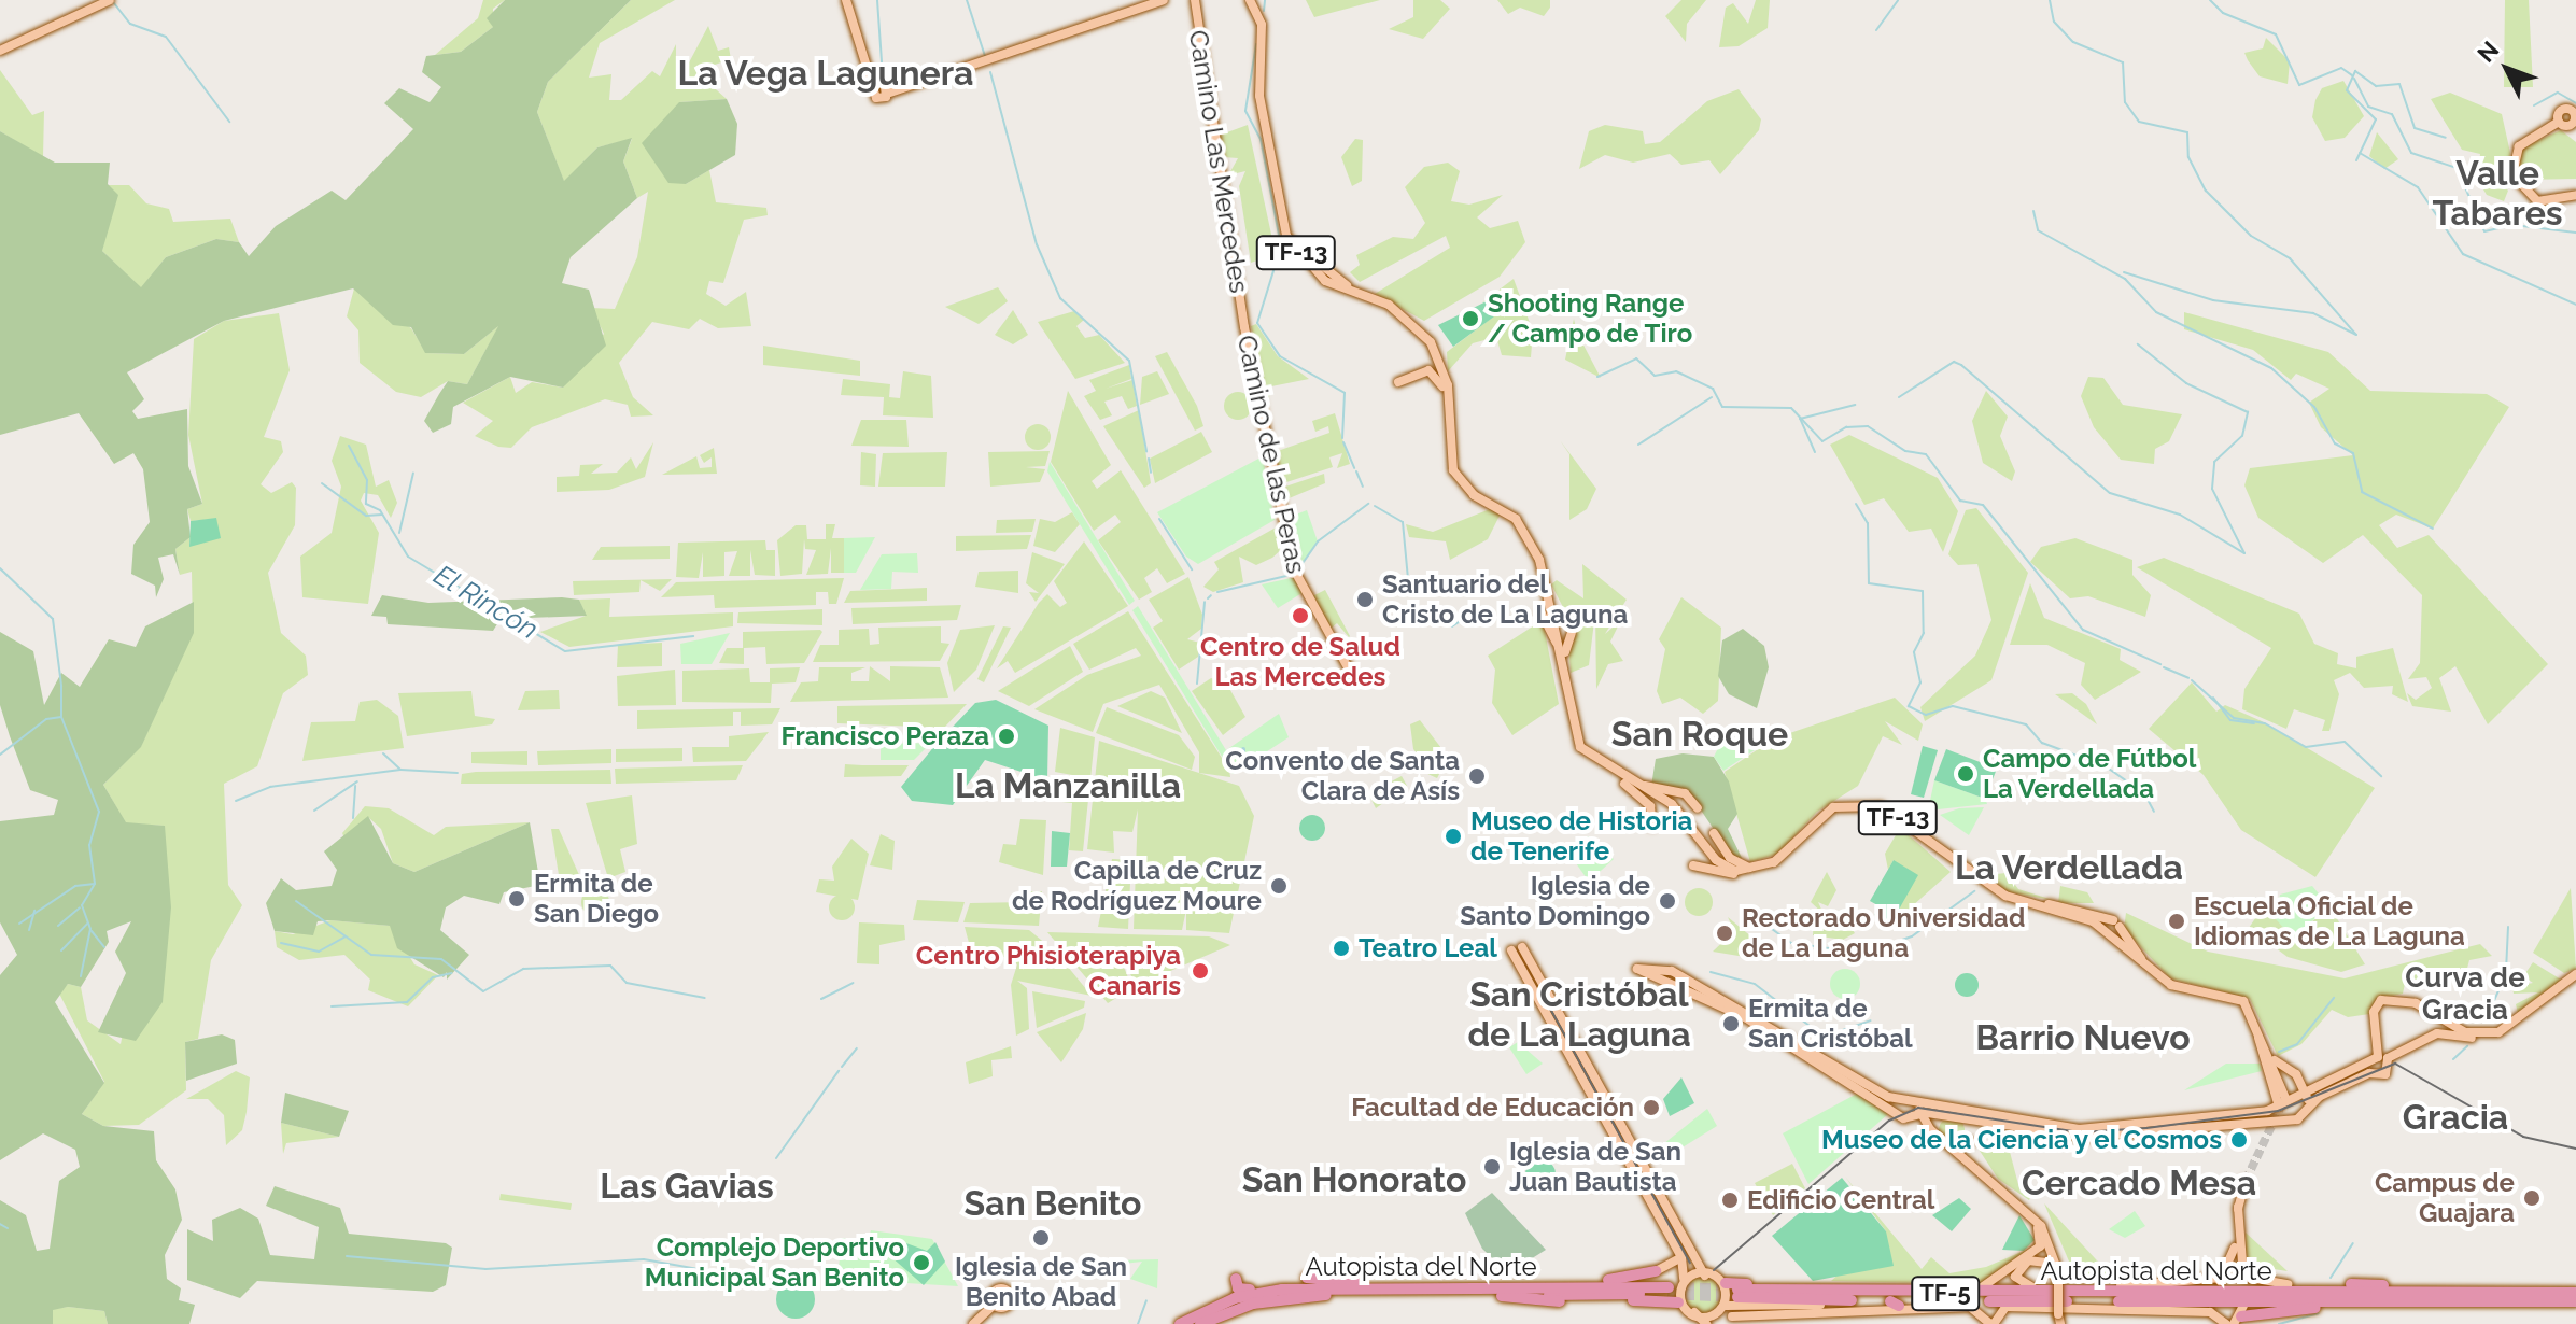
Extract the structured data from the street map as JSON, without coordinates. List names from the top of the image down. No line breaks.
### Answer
{"streets":{"highway":["Autopista del Norte","TF-5"],"main road":["Camino Las Mercedes","TF-13","Camino de las Peras"]},"crossings":[["Camino Las Mercedes","Camino de las Peras"]],"districts":["La Vega Lagunera","Valle Tabares","San Roque","La Manzanilla","La Verdellada","Curva de Gracia","San Cristóbal de La Laguna","Barrio Nuevo","Gracia","San Honorato","Cercado Mesa","Las Gavias","San Benito"],"water":["El Rincón"],"places":["Shooting Range / Campo de Tiro","Santuario del Cristo de La Laguna","Centro de Salud Las Mercedes","Francisco Peraza","Campo de Fútbol La Verdellada","Convento de Santa Clara de Asís","Museo de Historia de Tenerife","Capilla de Cruz de Rodríguez Moure","Ermita de San Diego","Iglesia de Santo Domingo","Escuela Oficial de Idiomas de La Laguna","Rectorado Universidad de La Laguna","Teatro Leal","Centro Phisioterapiya Canaris","Ermita de San Cristóbal","Facultad de Educación","Museo de la Ciencia y el Cosmos","Iglesia de San Juan Bautista","Campus de Guajara","Edificio Central","Iglesia de San Benito Abad","Complejo Deportivo Municipal San Benito"],"north":"top left"}
